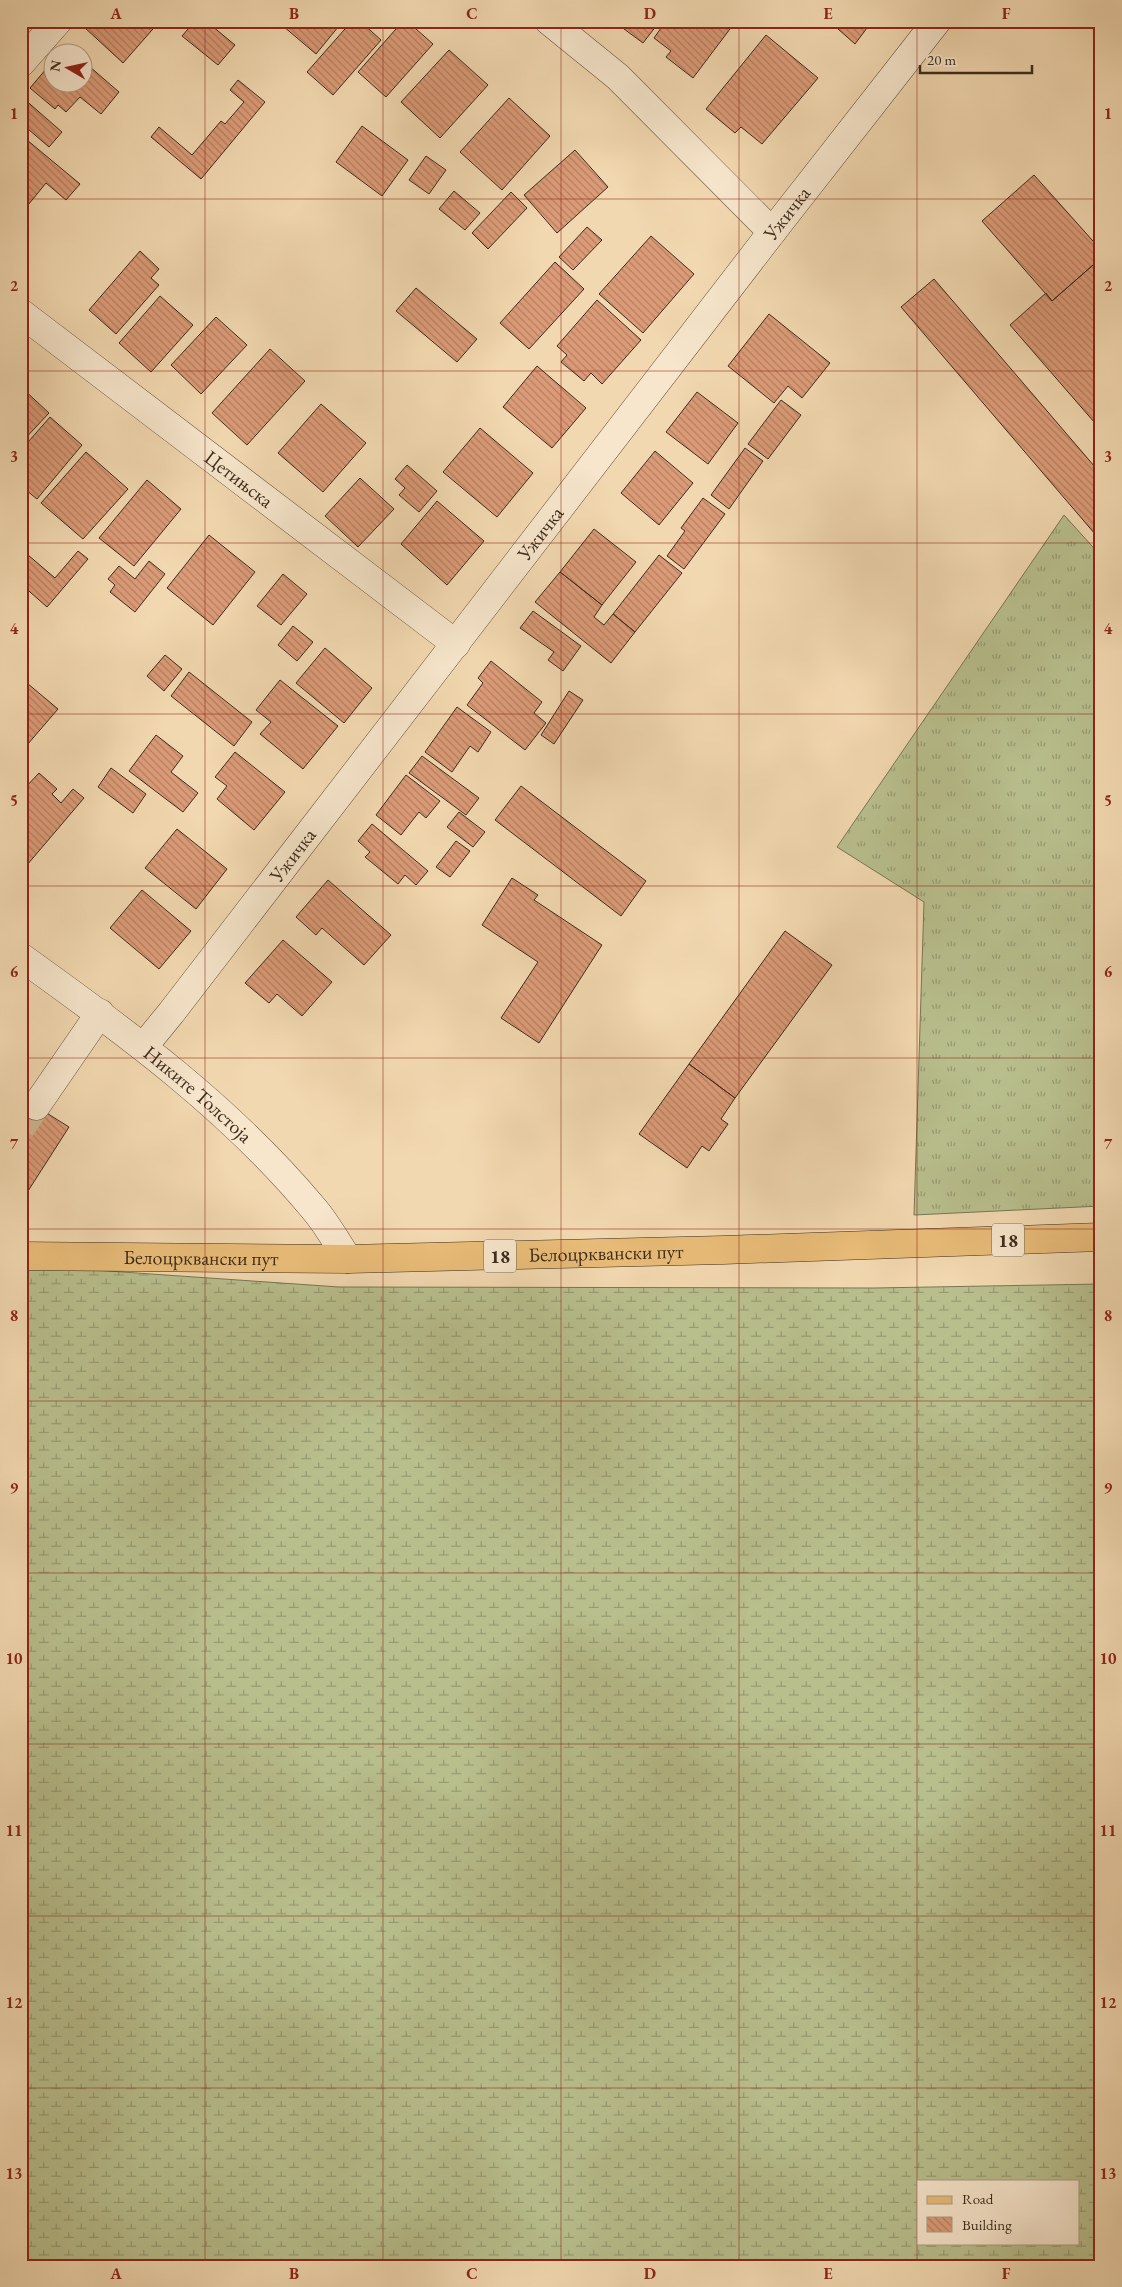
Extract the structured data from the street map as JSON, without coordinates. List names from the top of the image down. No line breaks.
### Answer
{"streets":{"main road":["18","Белоцрквански пут"],"street":["Ужичка","Цетињска","Никите Толстоја"]},"crossings":[["Ужичка","Цетињска"],["Ужичка","Никите Толстоја"],["Никите Толстоја","Белоцрквански пут"]],"legend":["Road","Building"],"scale_bar":"20 m","north":"left","grid":{"columns":["A","B","C","D","E","F"],"rows":["1","2","3","4","5","6","7","8","9","10","11","12","13"]}}
